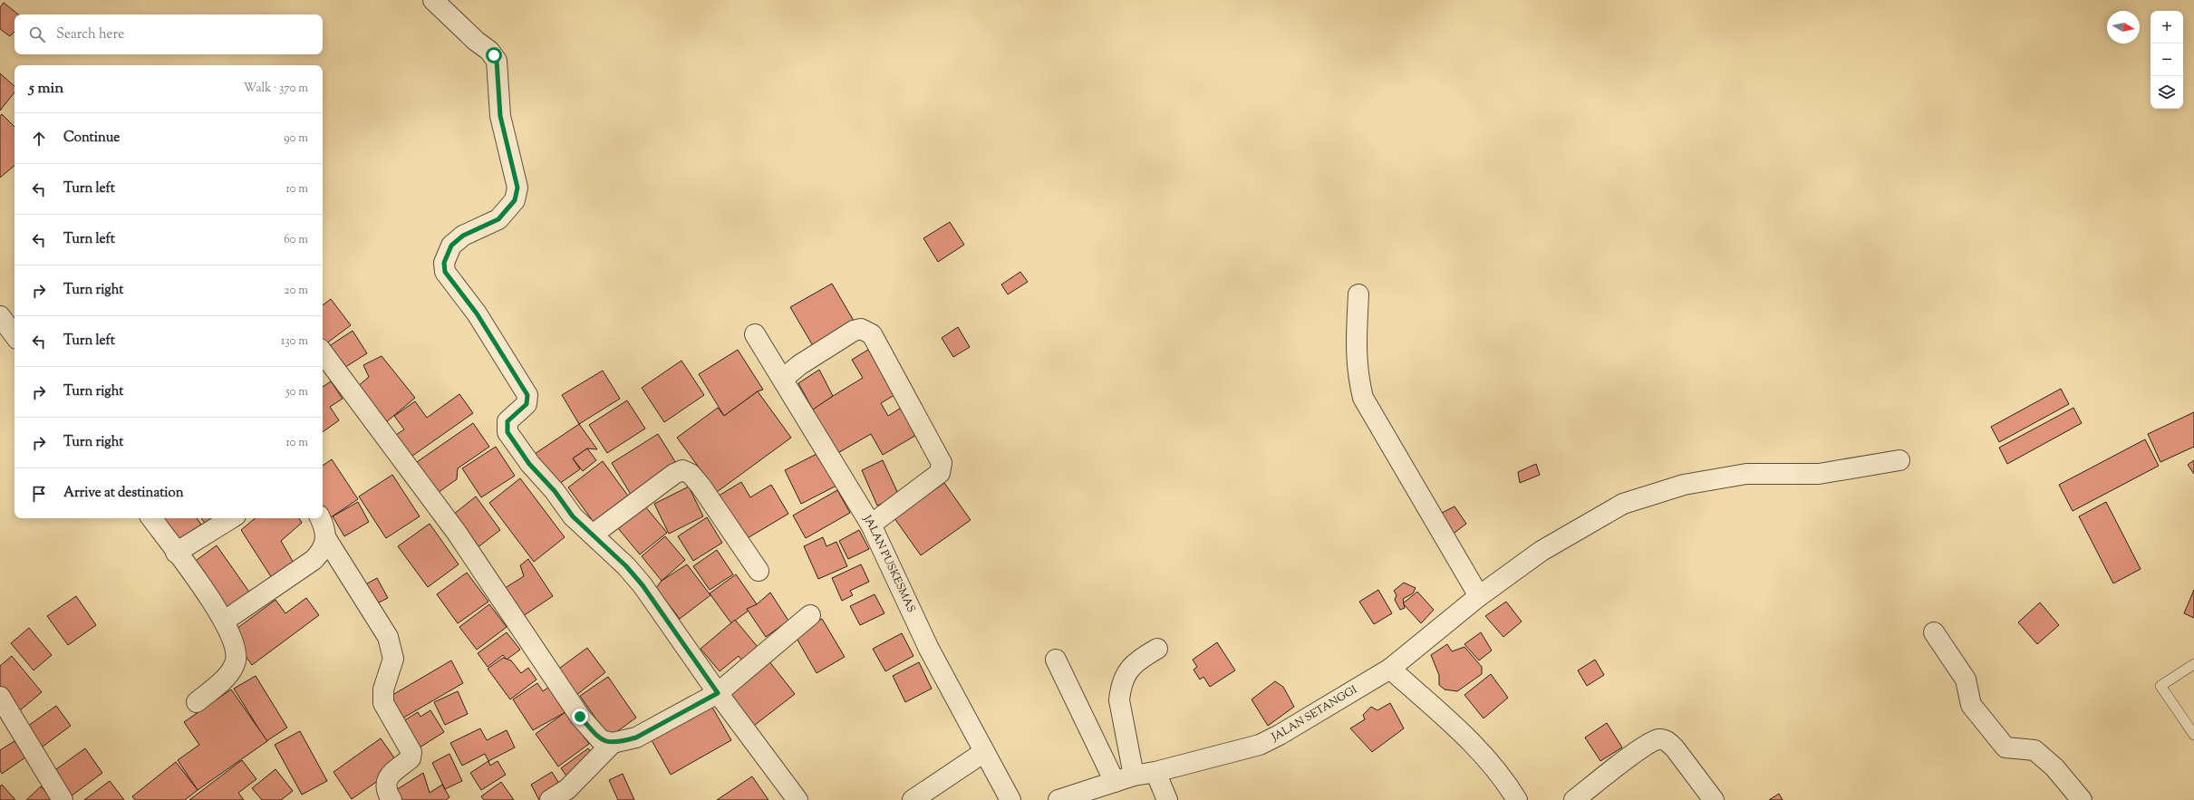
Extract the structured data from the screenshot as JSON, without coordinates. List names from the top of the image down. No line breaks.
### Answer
{"streets":{"street":["JALAN PUSKESMAS","JALAN SETANGGI"]},"north":"right","page":{"map_buttons":["+","−"],"search":"Search here","heading":["5 min","Walk · 370 m"],"list":[["Continue","90 m"],["Turn left","10 m"],["Turn left","60 m"],["Turn right","20 m"],["Turn left","130 m"],["Turn right","50 m"],["Turn right","10 m"],"Arrive at destination"]}}
